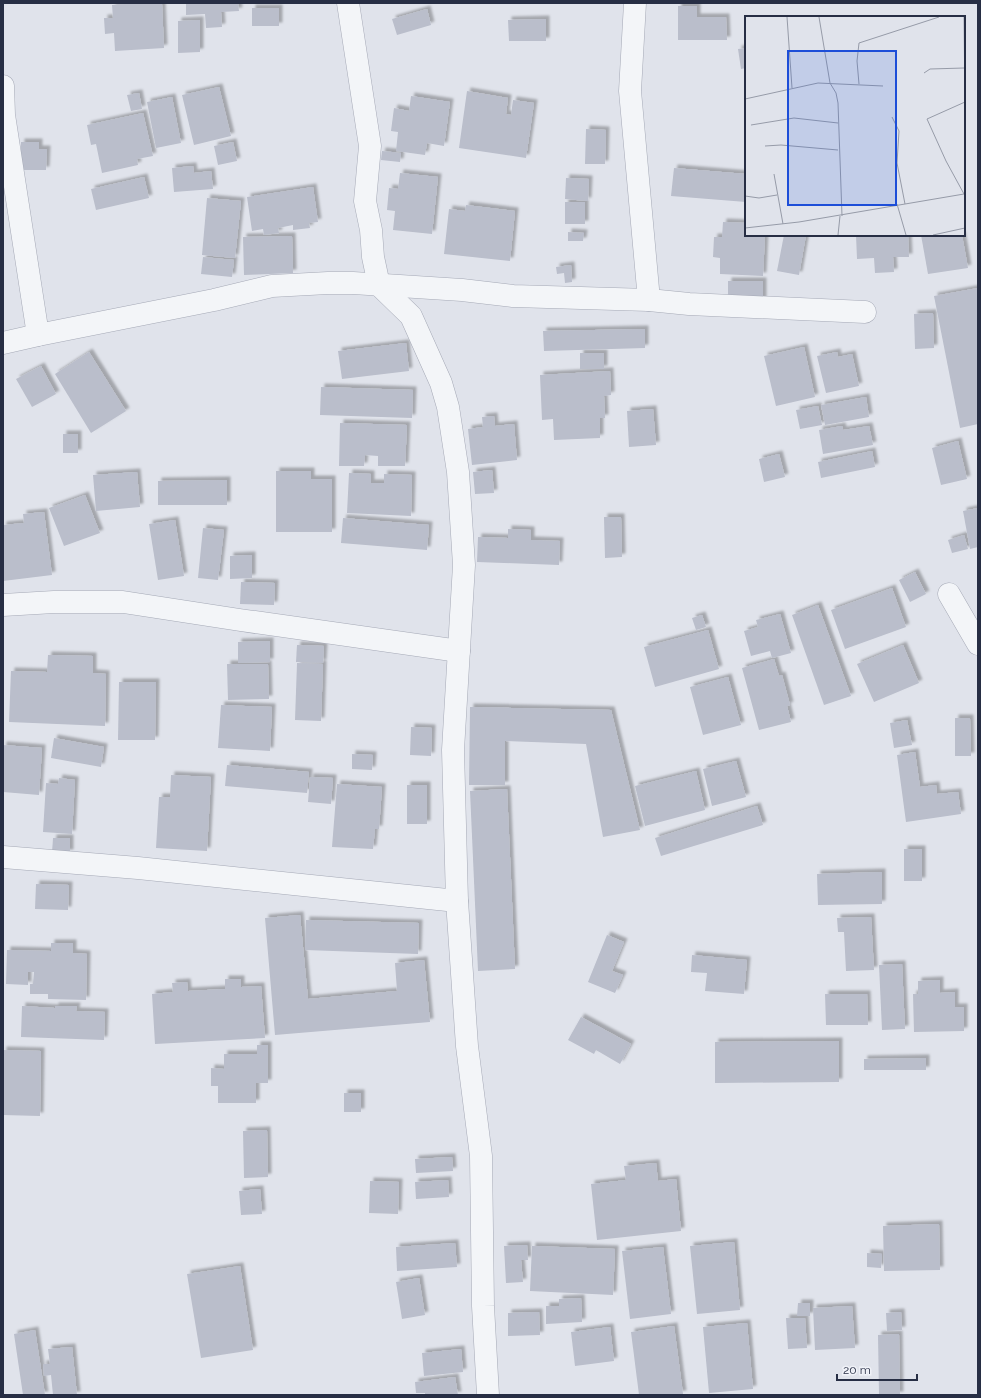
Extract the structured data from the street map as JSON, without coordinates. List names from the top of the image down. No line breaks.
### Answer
{"scale_bar":"20 m"}
